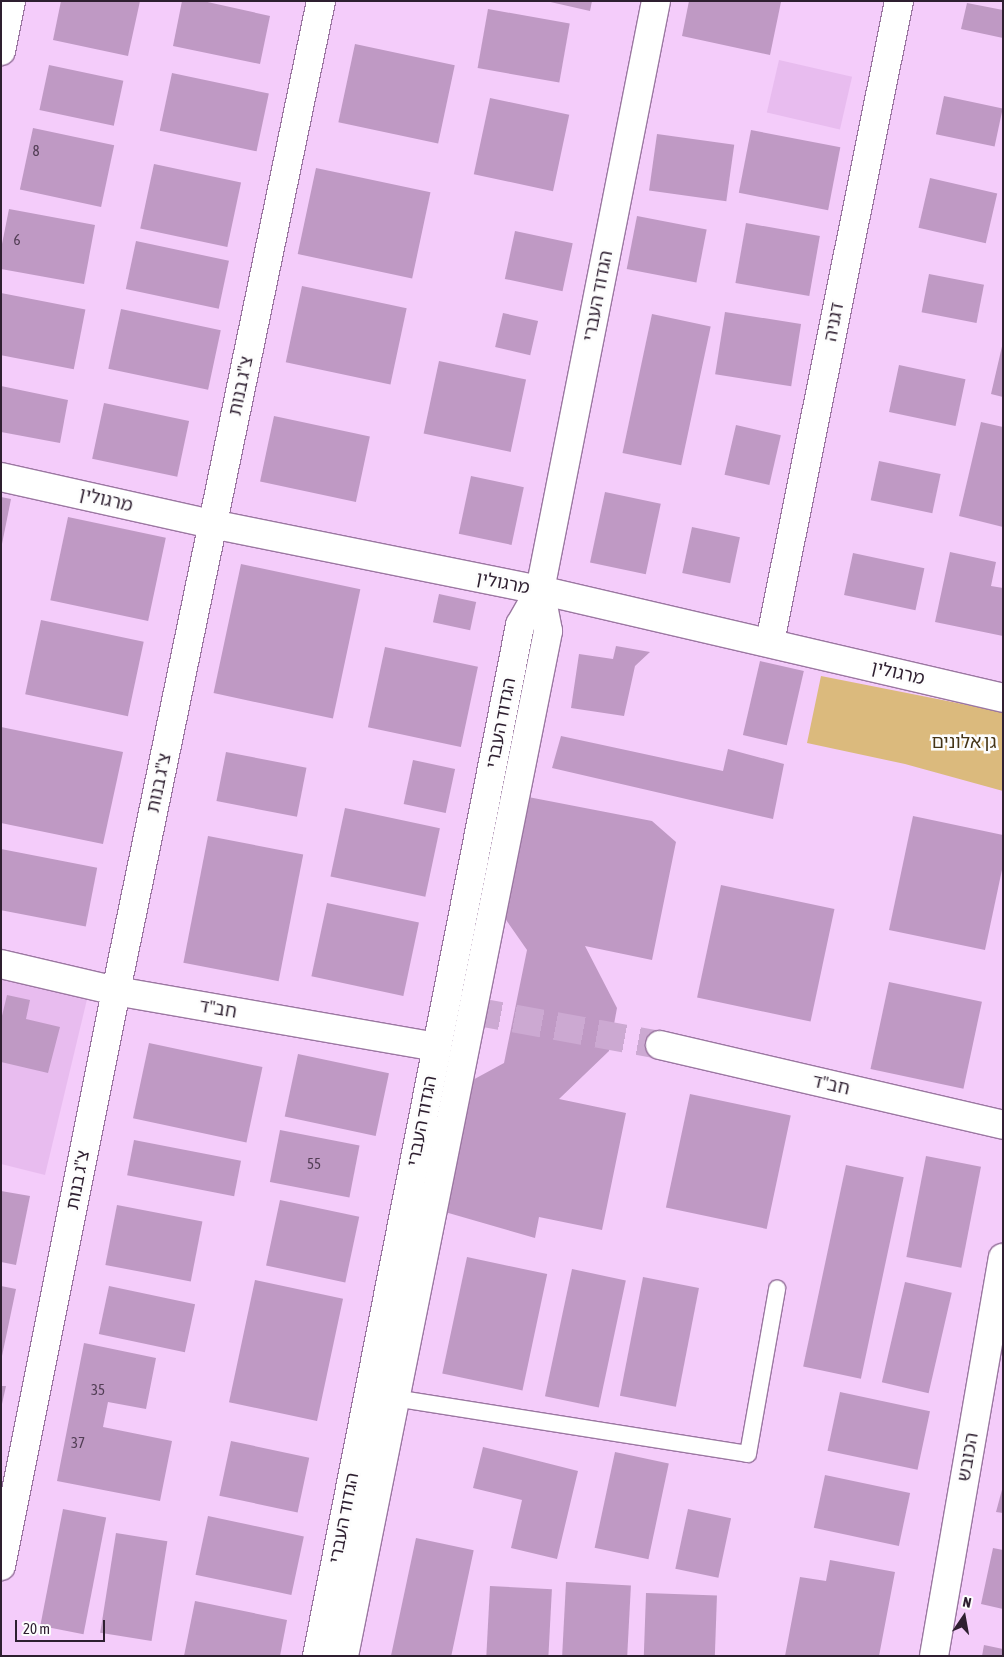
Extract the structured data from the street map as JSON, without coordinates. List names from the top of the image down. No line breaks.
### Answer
{"streets":{"street":["הגדוד העברי","דגניה","צ\"ג בנות","מרגולין","חב\"ד","הכובש"]},"crossings":[["הגדוד העברי","מרגולין"],["הגדוד העברי","חב\"ד"],["דגניה","מרגולין"],["צ\"ג בנות","מרגולין"],["צ\"ג בנות","חב\"ד"]],"parks":["גן אלונים"],"house_numbers":["8","6","55","35","37"],"scale_bar":"20 m","north":"top"}
